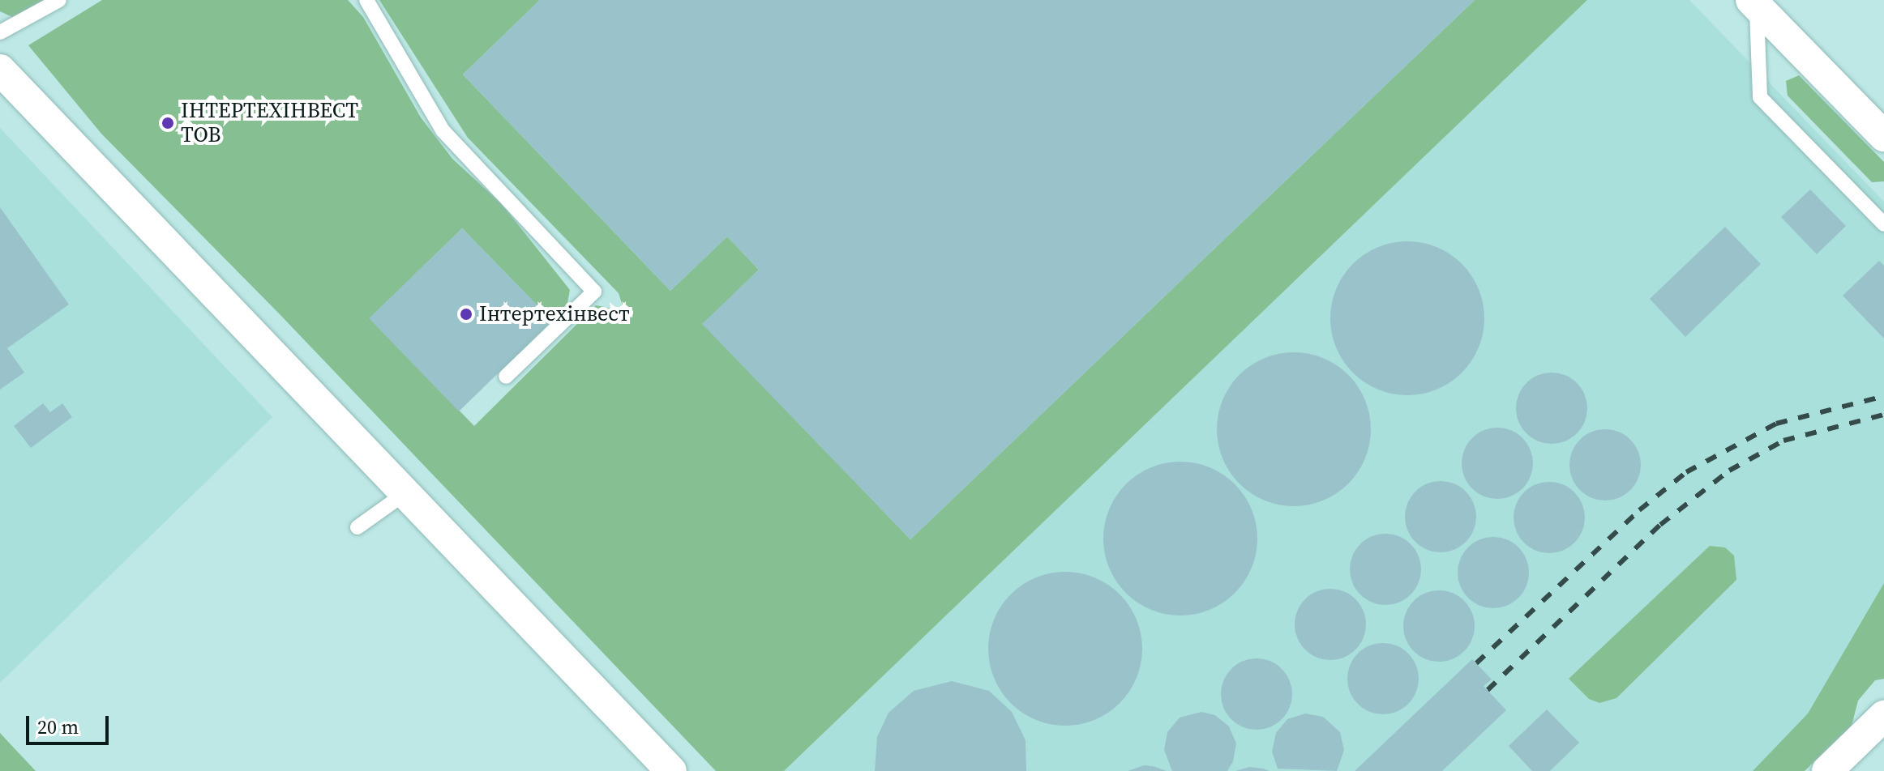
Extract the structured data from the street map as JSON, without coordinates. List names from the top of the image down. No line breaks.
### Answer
{"places":["ІНТЕРТЕХІНВЕСТ ТОВ","Інтертехінвест"],"scale_bar":"20 m"}
